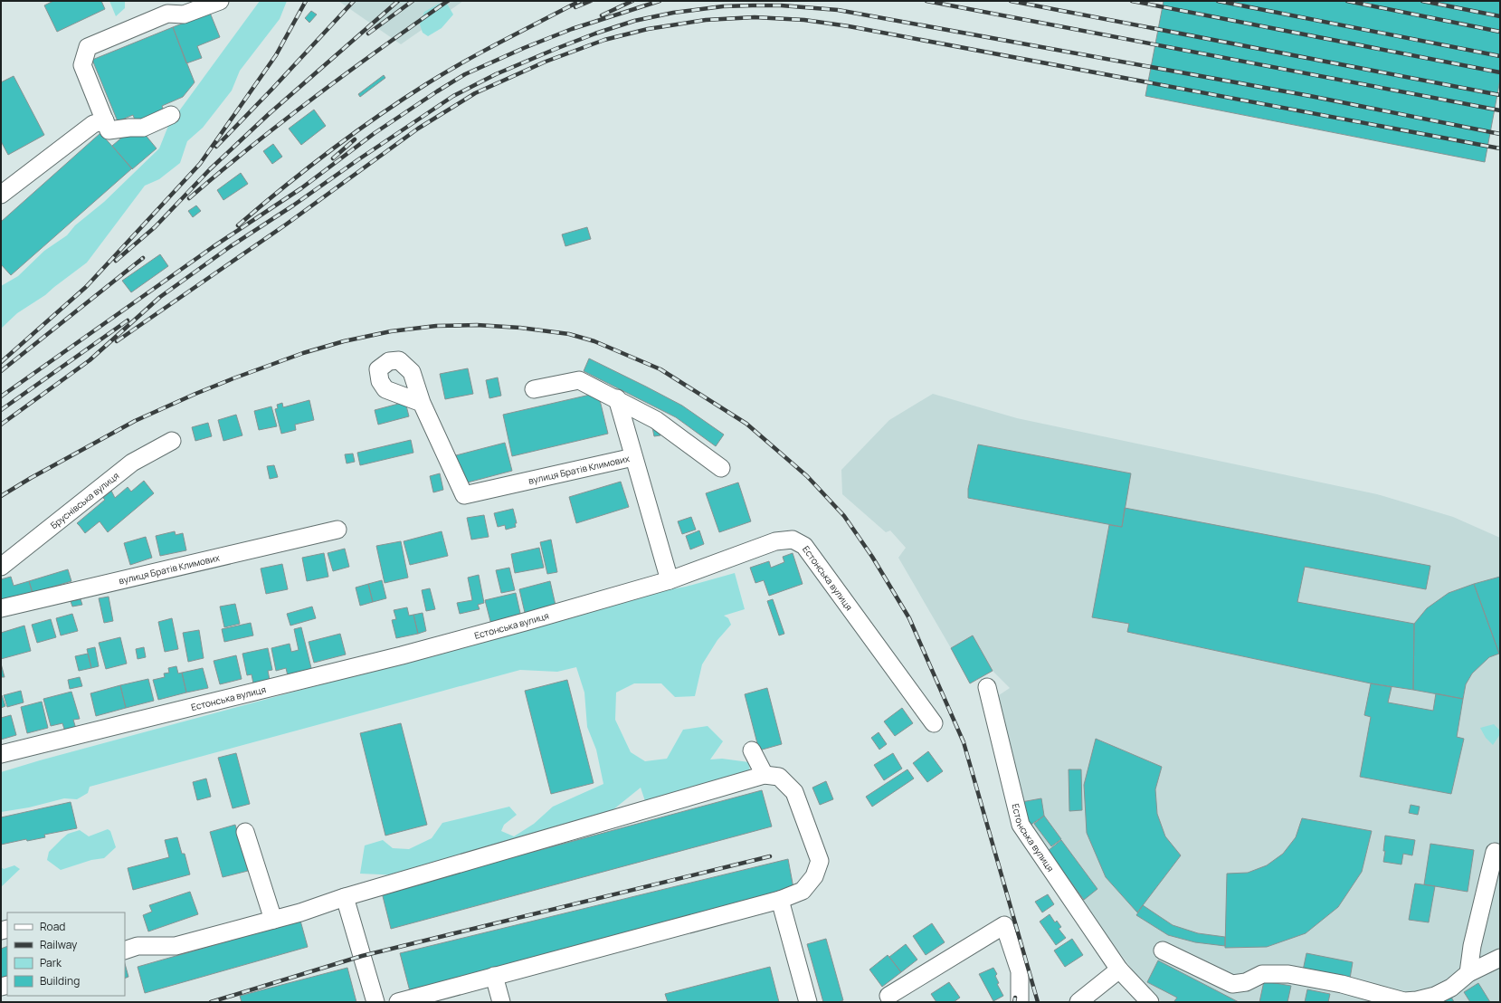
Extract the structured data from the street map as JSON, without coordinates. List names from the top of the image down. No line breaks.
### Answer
{"streets":{"street":["вулиця Братів Климових","Бруснівська вулиця","Естонська вулиця"]},"crossings":[["вулиця Братів Климових","Естонська вулиця"]],"legend":["Road","Railway","Park","Building"]}
